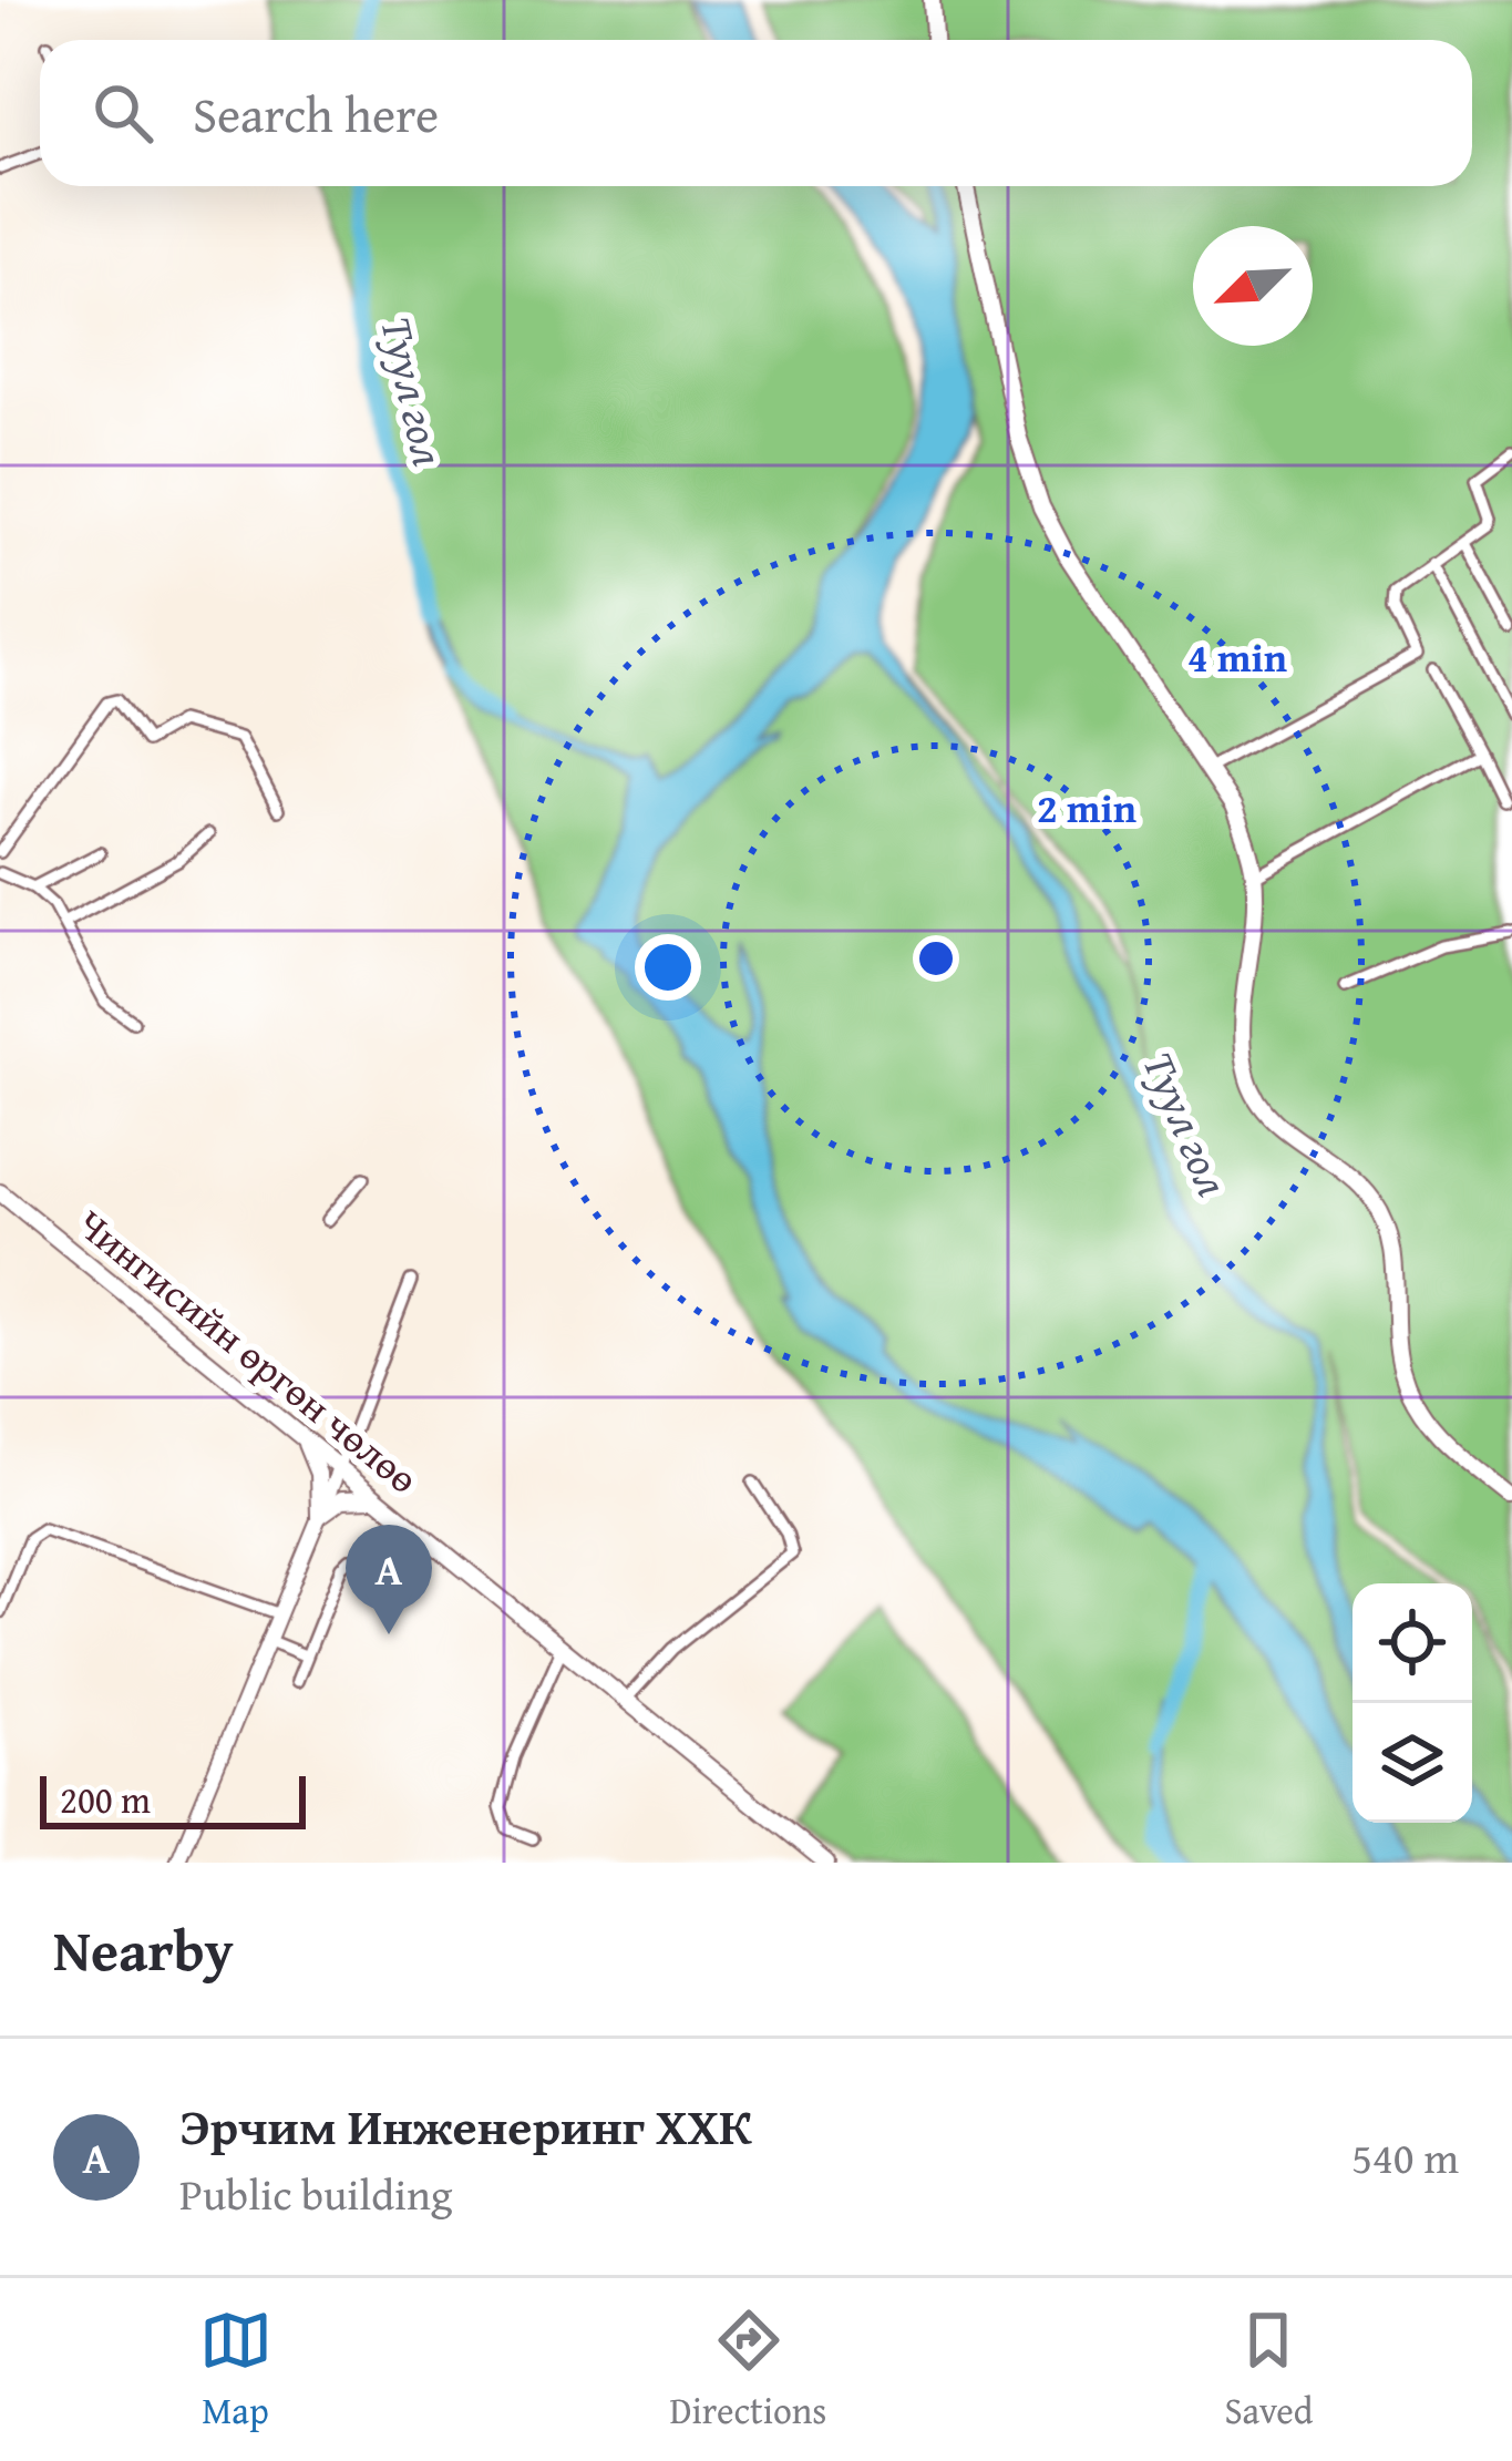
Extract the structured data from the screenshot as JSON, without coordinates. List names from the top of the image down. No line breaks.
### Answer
{"streets":{"main road":["Чингисийн өргөн чөлөө"]},"water":["Туул гол"],"scale_bar":"200 m","north":"bottom left","page":{"search":"Search here","pins":"A","scale":"200 m","heading":"Nearby","list":[{"mark":"A","name":"Эрчим Инженеринг ХХК","note":"Public building","value":"540 m"}],"nav":["Map","Directions","Saved"]},"rings":["4 min","2 min"]}
